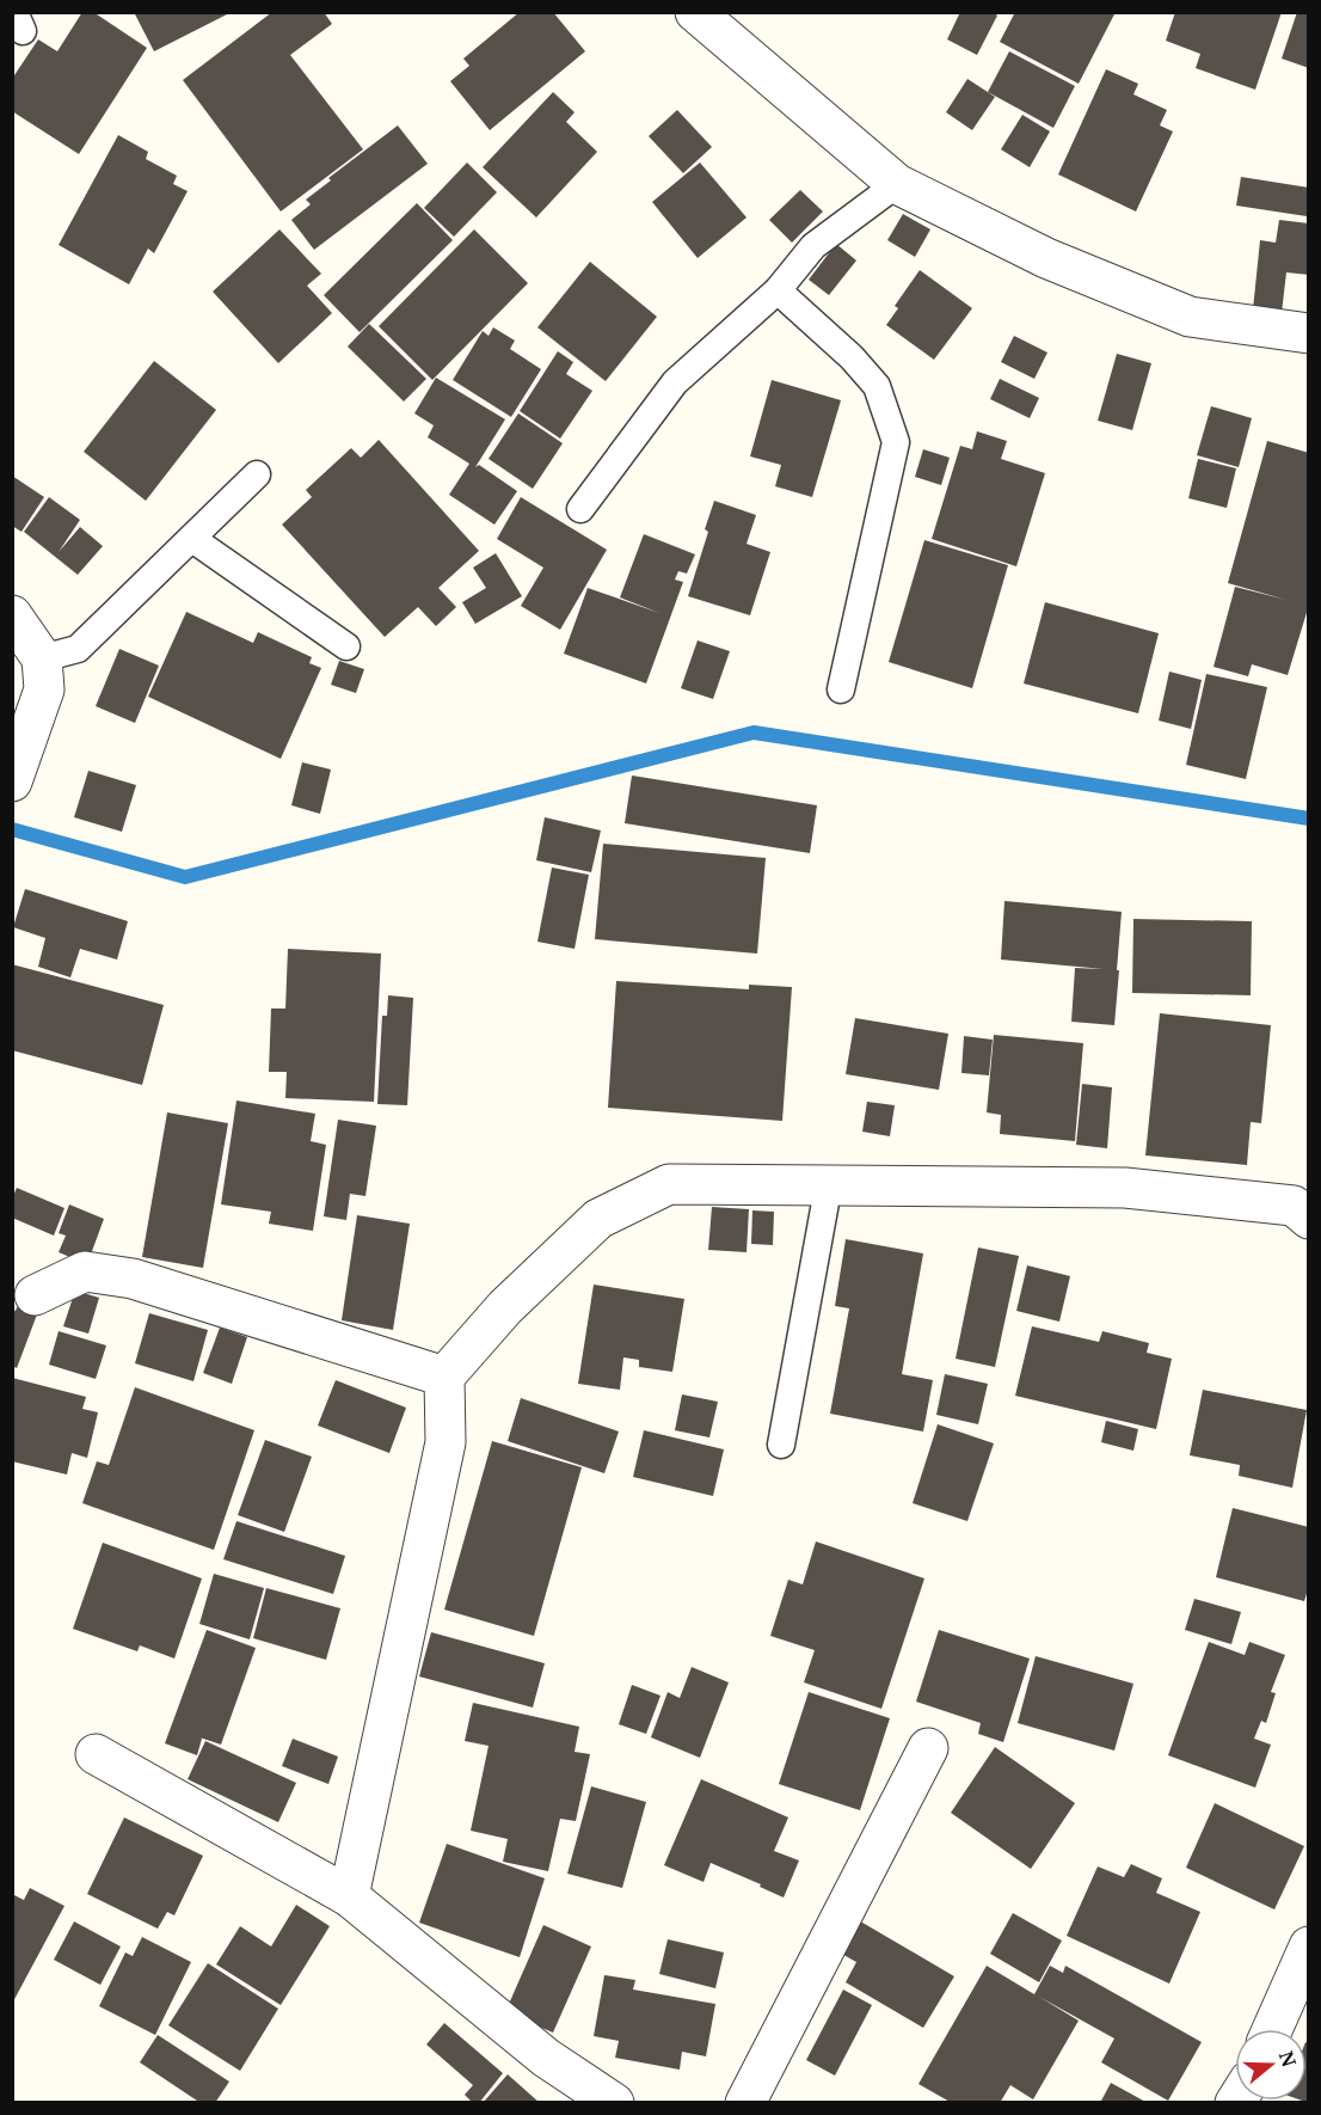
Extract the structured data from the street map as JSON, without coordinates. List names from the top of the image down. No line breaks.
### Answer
{"north":"right"}
